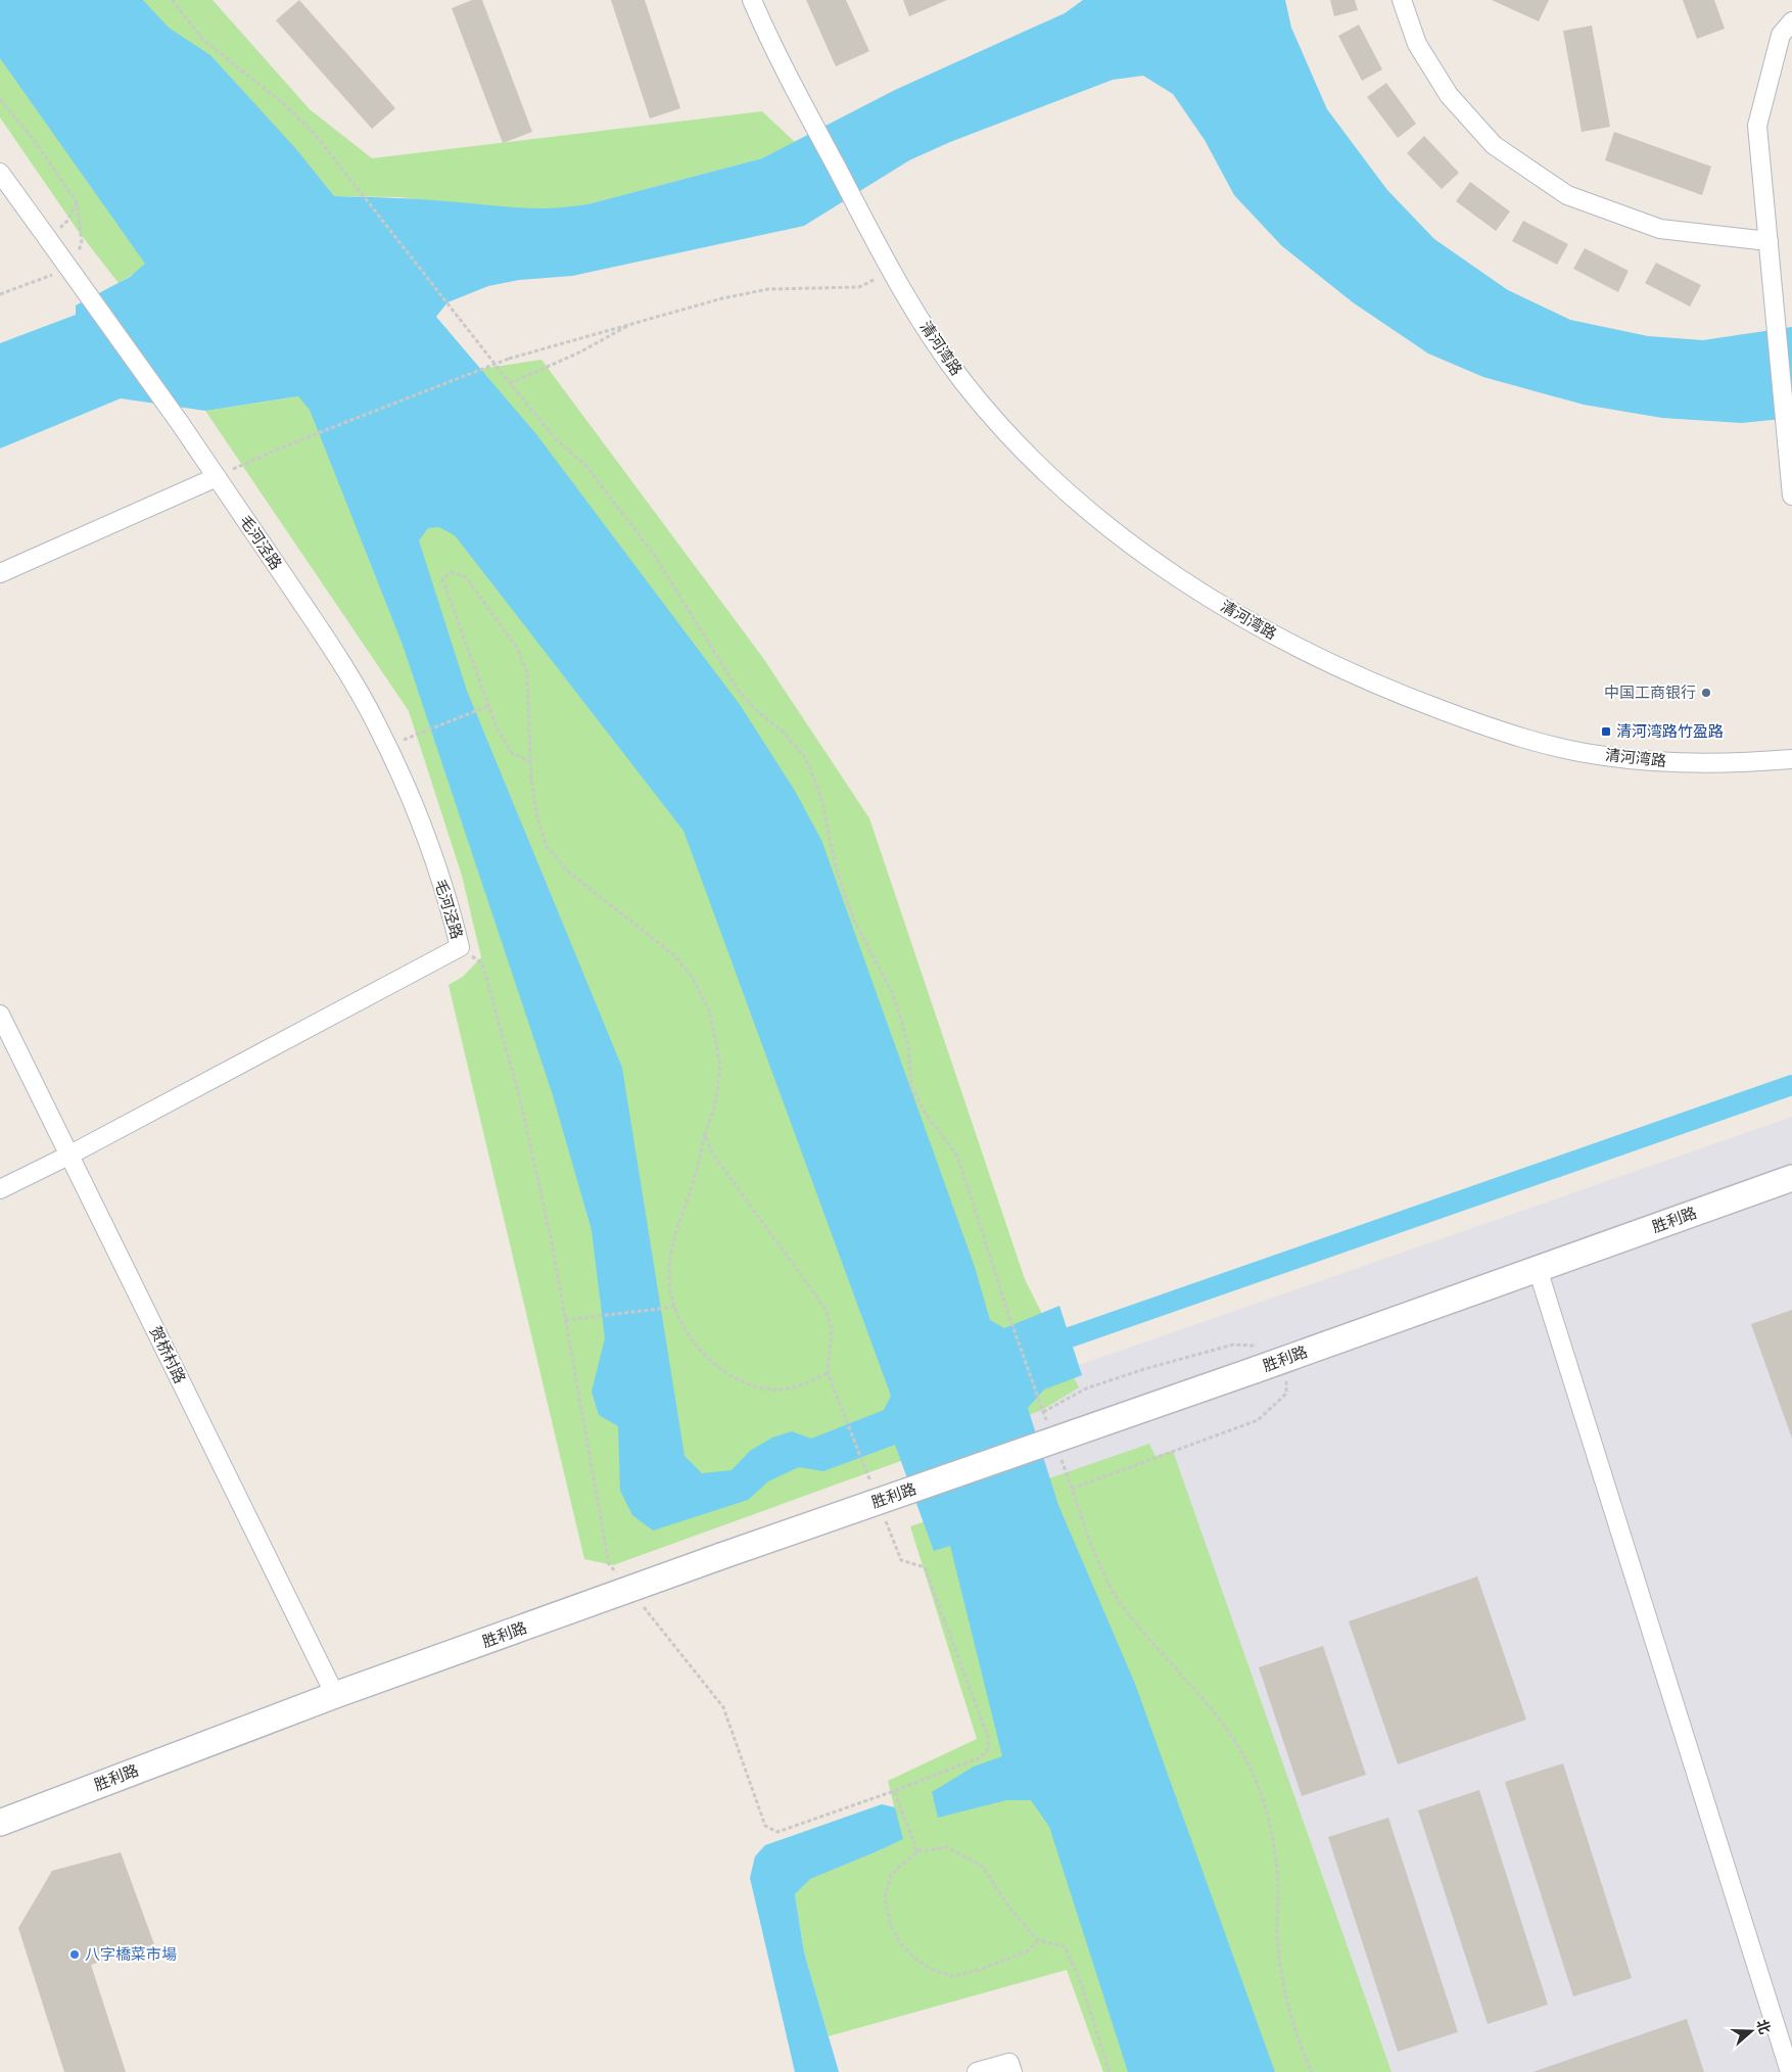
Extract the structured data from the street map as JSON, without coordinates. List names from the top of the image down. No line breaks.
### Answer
{"streets":{"main road":["胜利路"],"street":["清河湾路","毛河泾路","贺桥村路"]},"crossings":[["胜利路","贺桥村路"]],"places":{"other":["中国工商银行","八字橋菜市場"],"transit":["清河湾路竹盈路"]},"north":"right"}
